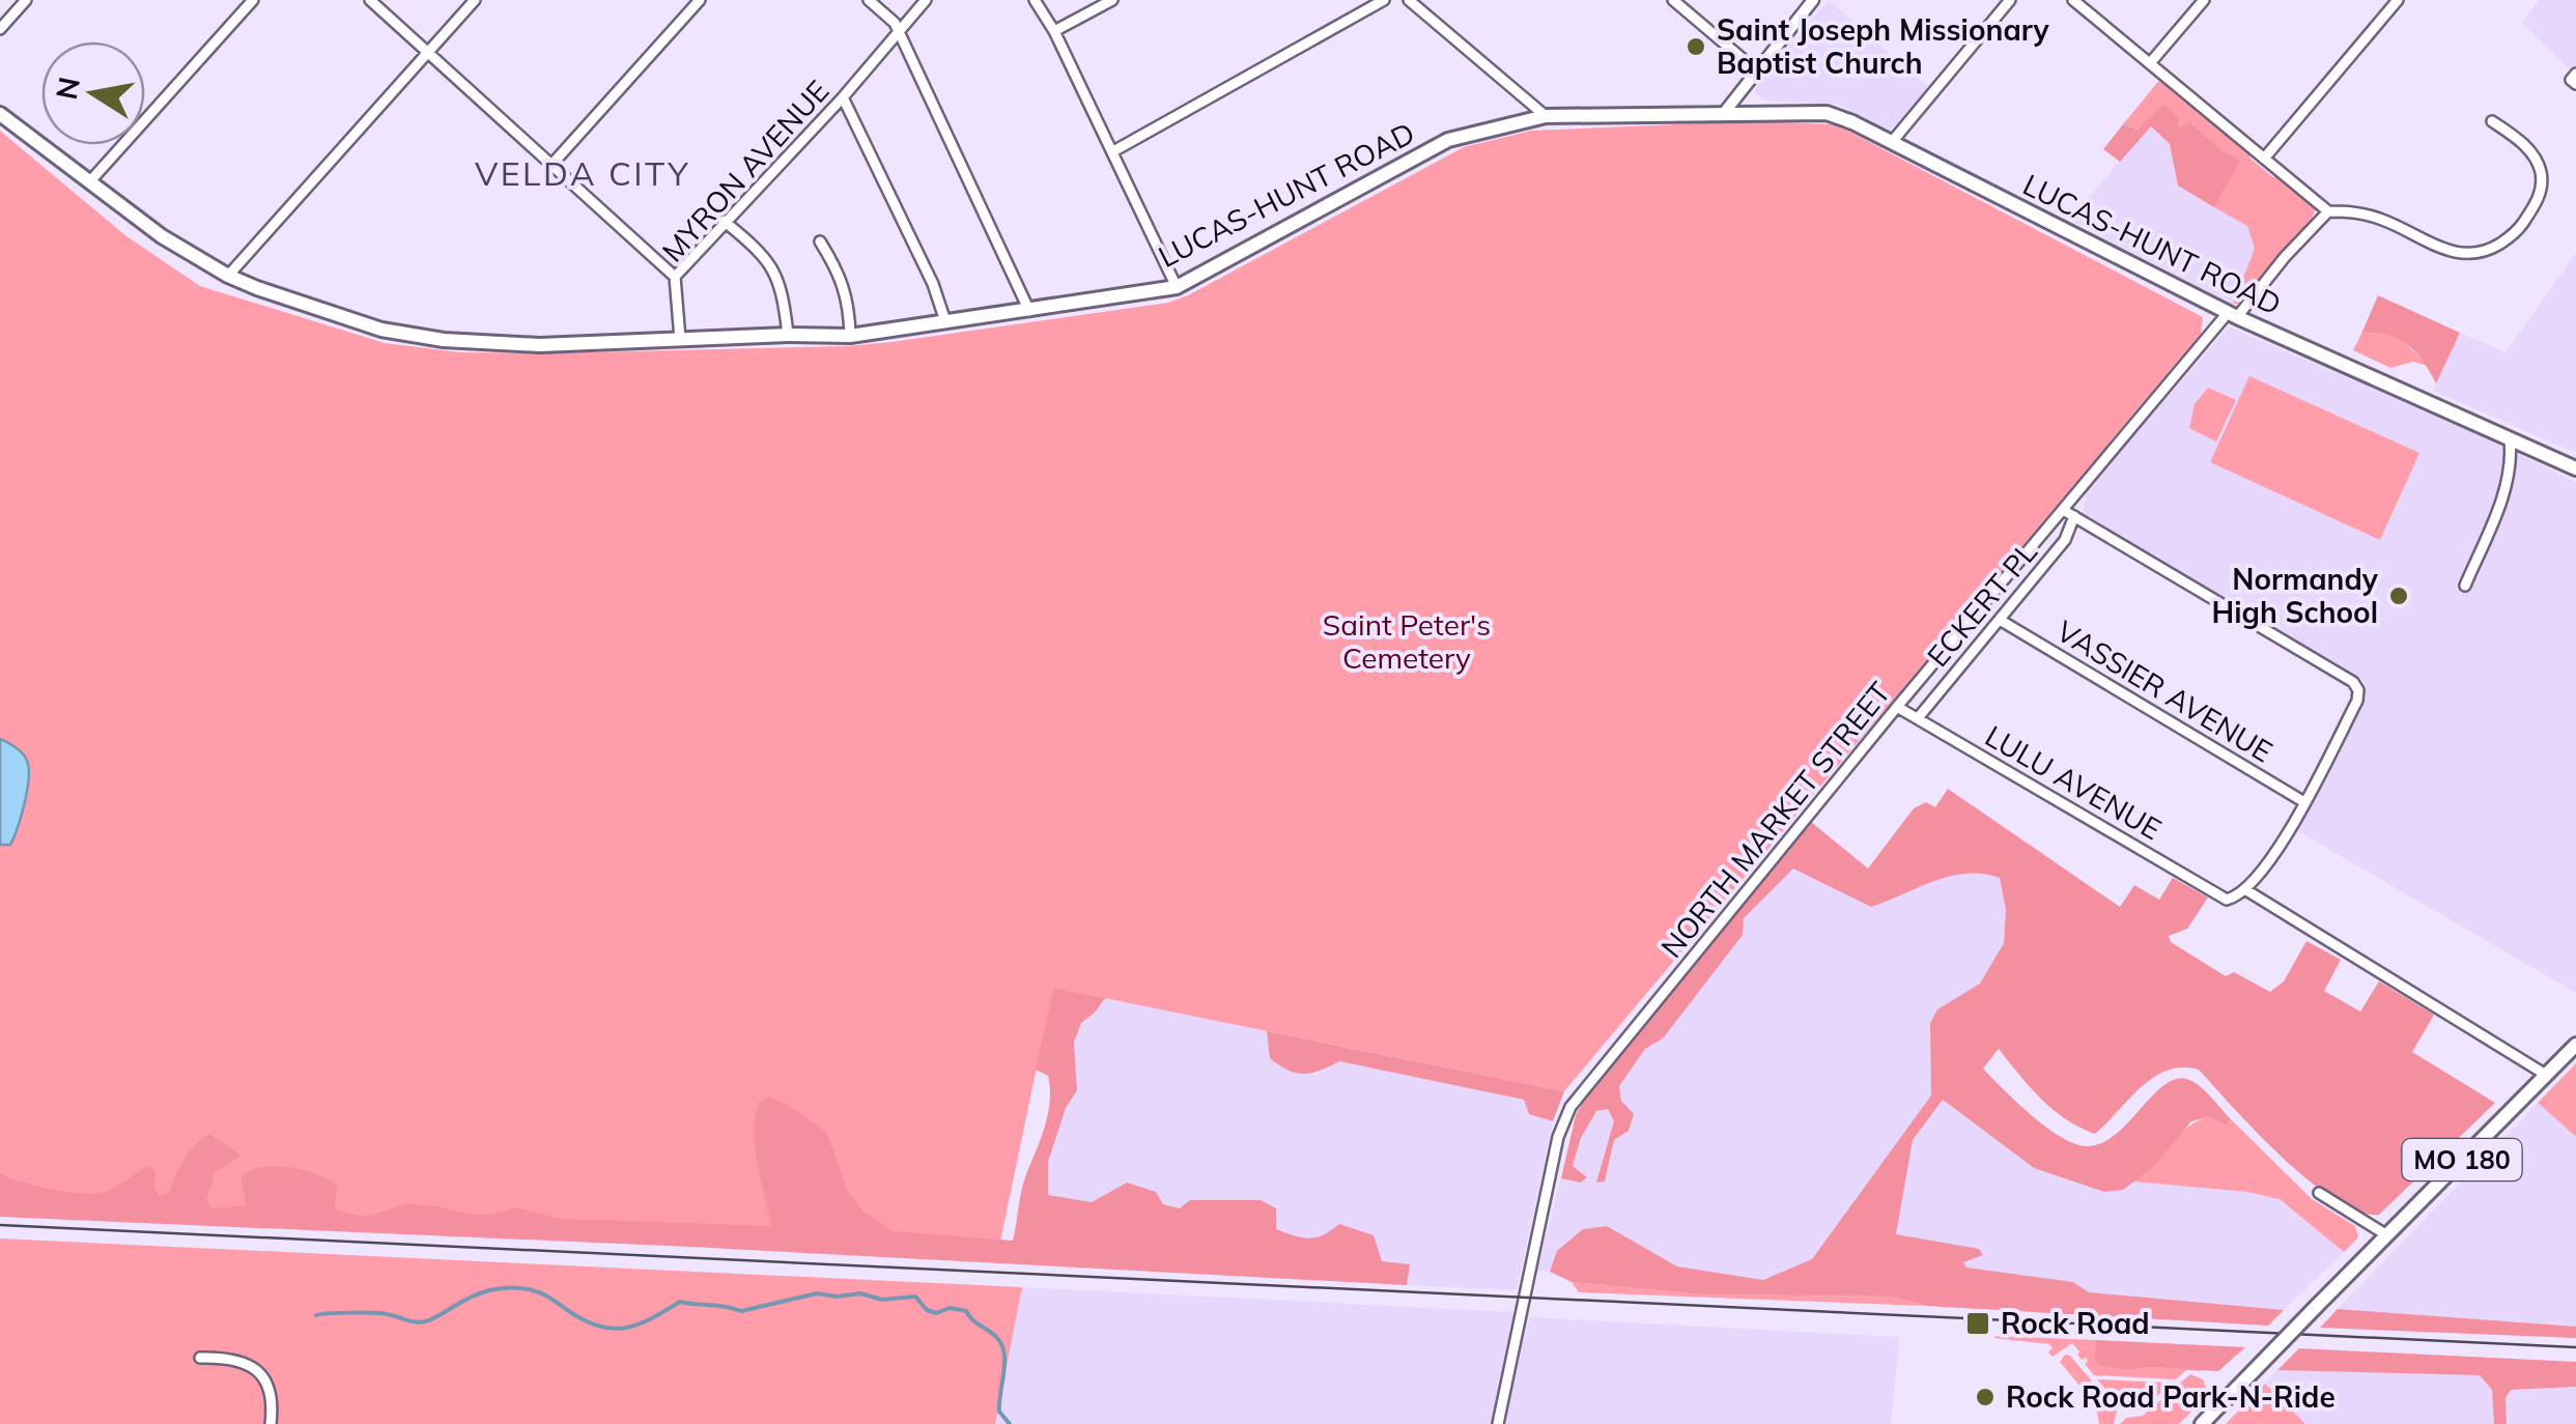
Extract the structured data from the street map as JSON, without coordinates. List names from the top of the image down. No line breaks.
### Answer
{"streets":{"main road":["LUCAS-HUNT ROAD","MO 180"],"street":["MYRON AVENUE","ECKERT PL","VASSIER AVENUE","LULU AVENUE","NORTH MARKET STREET"]},"crossings":[["MYRON AVENUE","LUCAS-HUNT ROAD"],["LUCAS-HUNT ROAD","NORTH MARKET STREET"],["ECKERT PL","VASSIER AVENUE"],["ECKERT PL","LULU AVENUE"],["LULU AVENUE","NORTH MARKET STREET"]],"districts":["VELDA CITY"],"parks":["Saint Peter's Cemetery"],"places":{"other":["Saint Joseph Missionary Baptist Church","Normandy High School","Rock Road Park-N-Ride"],"transit":["Rock Road"]},"north":"left"}
